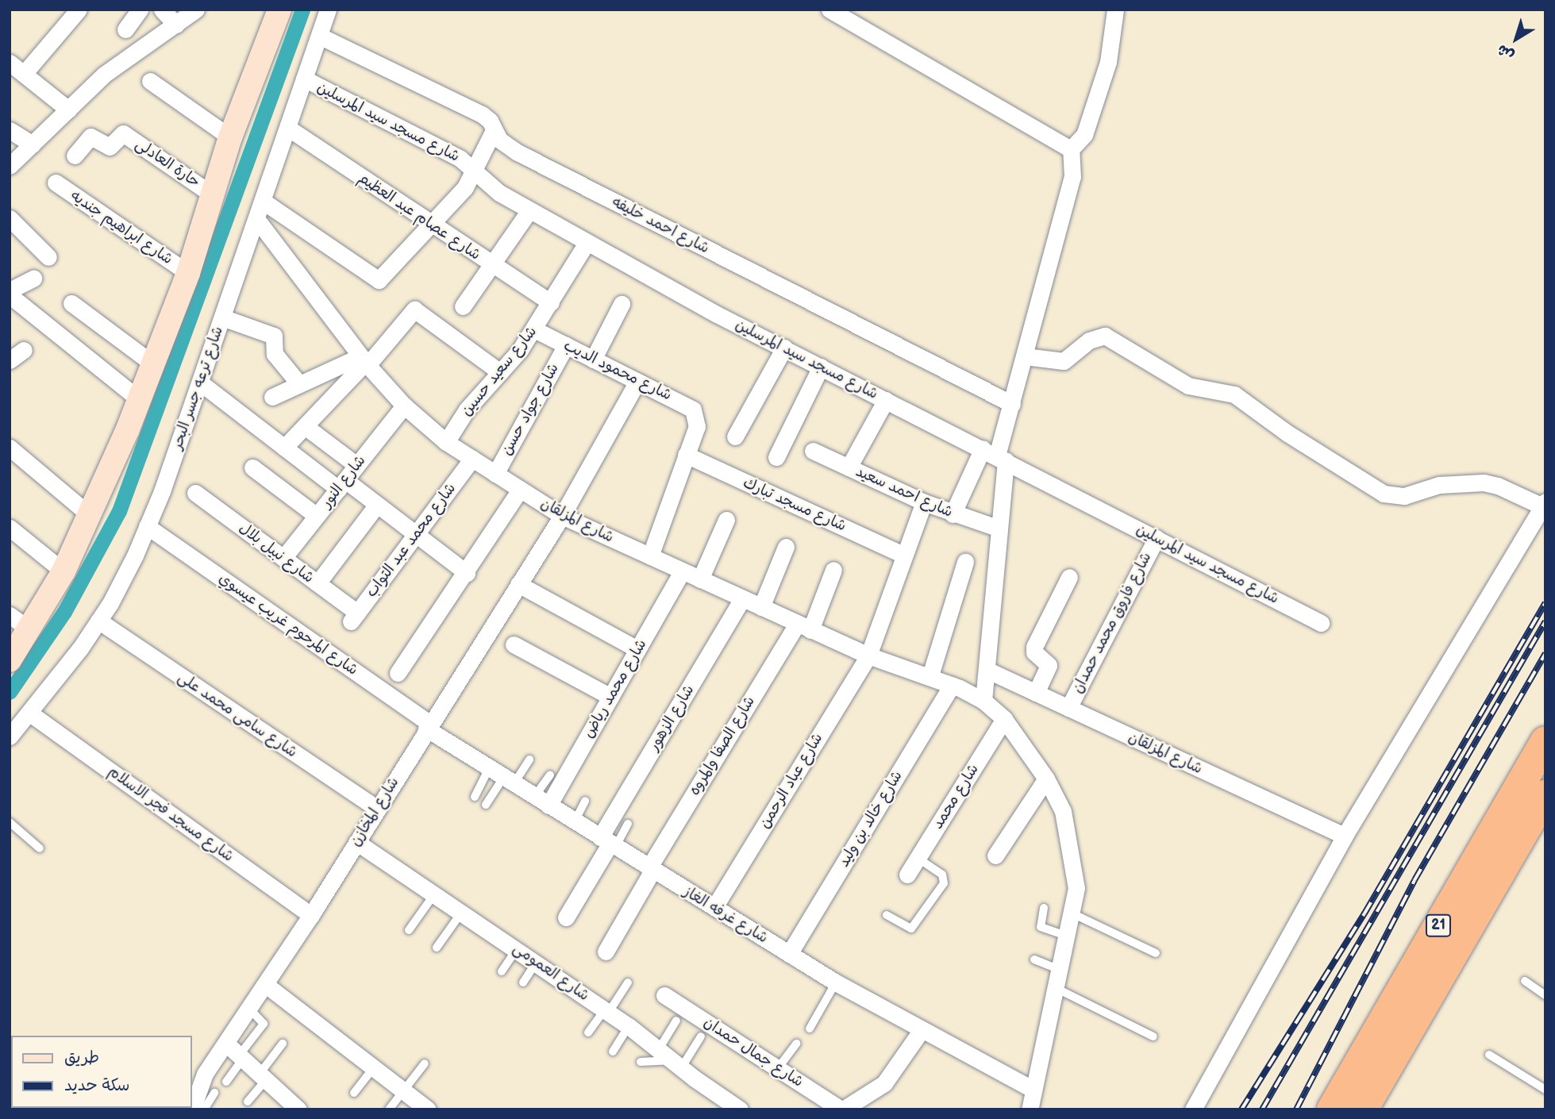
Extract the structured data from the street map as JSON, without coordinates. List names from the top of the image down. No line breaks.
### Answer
{"streets":{"highway":["21"],"street":["شارع مسجد سيد المرسلين","حارة العادلى","شارع عصام عبد العظيم","شارع احمد خليفه","شارع ابراهيم جنديه","شارع محمود الديب","شارع سعيد حسين","شارع ترعه جسر البحر","شارع جواد حسن","شارع النور","شارع احمد سعيد","شارع مسجد تبارك","شارع المزلقان","شارع محمد عبد التواب","شارع نبيل بلال","شارع فاروق محمد حمدان","شارع المرحوم غريب عيسوي","شارع محمد رياض","شارع سامى محمد على","شارع الزهور","شارع الصفا والمروه","شارع عباد الرحمن","شارع محمد","شارع المخازن","شارع مسجد فجر الاسلام","شارع خالد بن وليد","شارع غرفه الغاز","شارع العمومى","شارع جمال حمدان"]},"crossings":[["شارع مسجد سيد المرسلين","شارع سعيد حسين"],["شارع مسجد سيد المرسلين","شارع ترعه جسر البحر"],["شارع مسجد سيد المرسلين","شارع فاروق محمد حمدان"],["شارع عصام عبد العظيم","شارع سعيد حسين"],["شارع عصام عبد العظيم","شارع ترعه جسر البحر"],["شارع احمد خليفه","شارع ترعه جسر البحر"],["شارع محمود الديب","شارع سعيد حسين"],["شارع محمود الديب","شارع جواد حسن"],["شارع محمود الديب","شارع مسجد تبارك"],["شارع محمود الديب","شارع المخازن"],["شارع سعيد حسين","شارع المزلقان"],["شارع ترعه جسر البحر","شارع المزلقان"],["شارع ترعه جسر البحر","شارع المرحوم غريب عيسوي"],["شارع ترعه جسر البحر","شارع سامى محمد على"],["شارع ترعه جسر البحر","شارع مسجد فجر الاسلام"],["شارع جواد حسن","شارع المزلقان"],["شارع النور","شارع المزلقان"],["شارع النور","شارع نبيل بلال"],["شارع احمد سعيد","شارع عباد الرحمن"],["شارع مسجد تبارك","شارع عباد الرحمن"],["شارع المزلقان","شارع محمد عبد التواب"],["شارع المزلقان","شارع فاروق محمد حمدان"],["شارع المزلقان","شارع محمد رياض"],["شارع المزلقان","شارع الزهور"],["شارع المزلقان","شارع الصفا والمروه"],["شارع المزلقان","شارع عباد الرحمن"],["شارع المزلقان","شارع محمد"],["شارع المزلقان","شارع المخازن"],["شارع المزلقان","شارع خالد بن وليد"],["شارع المزلقان","شارع غرفه الغاز"],["شارع محمد عبد التواب","شارع نبيل بلال"],["شارع المرحوم غريب عيسوي","شارع المخازن"],["شارع المرحوم غريب عيسوي","شارع غرفه الغاز"],["شارع محمد رياض","شارع غرفه الغاز"],["شارع سامى محمد على","شارع المخازن"],["شارع الزهور","شارع غرفه الغاز"],["شارع الصفا والمروه","شارع غرفه الغاز"],["شارع عباد الرحمن","شارع غرفه الغاز"],["شارع المخازن","شارع مسجد فجر الاسلام"],["شارع المخازن","شارع غرفه الغاز"],["شارع المخازن","شارع العمومى"],["شارع خالد بن وليد","شارع غرفه الغاز"]],"legend":["طريق","سكة حديد"],"north":"bottom left"}
